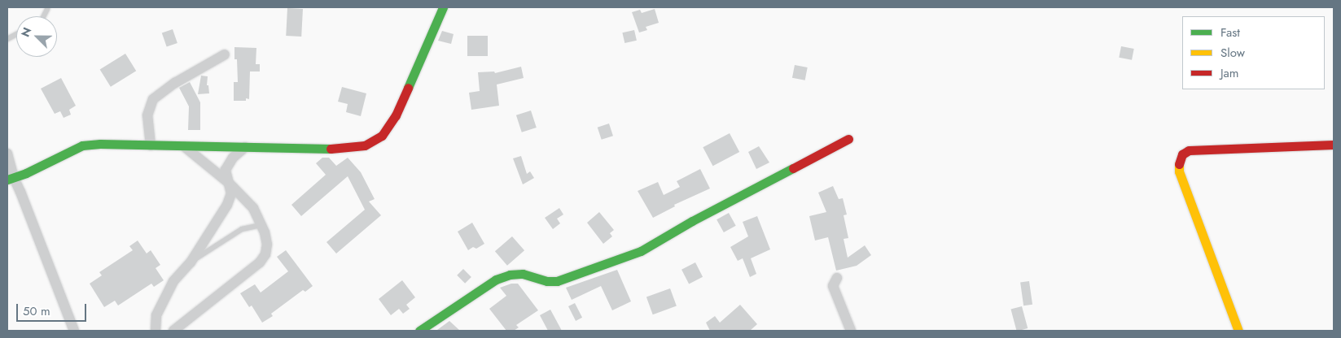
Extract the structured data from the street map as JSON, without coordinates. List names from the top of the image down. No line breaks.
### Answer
{"legend":["Fast","Slow","Jam"],"scale_bar":"50 m","north":"top left"}
